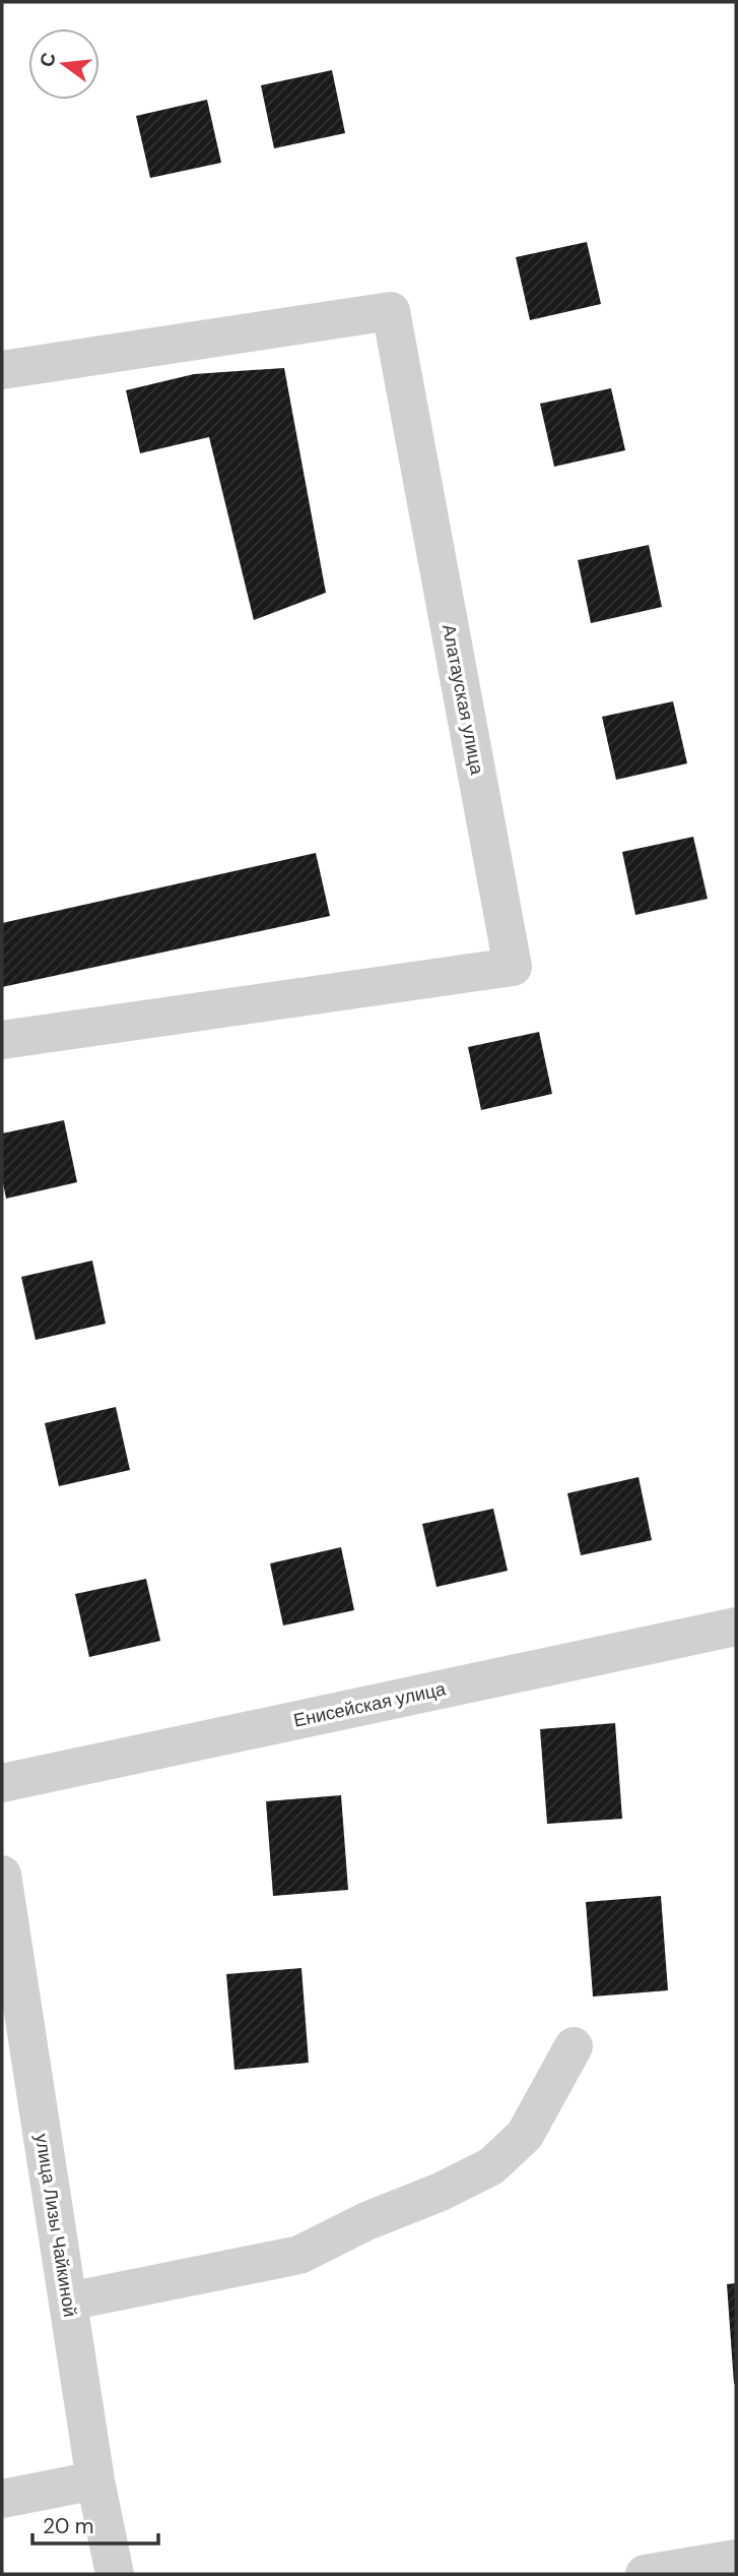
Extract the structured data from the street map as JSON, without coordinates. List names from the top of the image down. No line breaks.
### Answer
{"streets":{"street":["Алатауская улица","Енисейская улица","улица Лизы Чайкиной"]},"scale_bar":"20 m","north":"left"}
